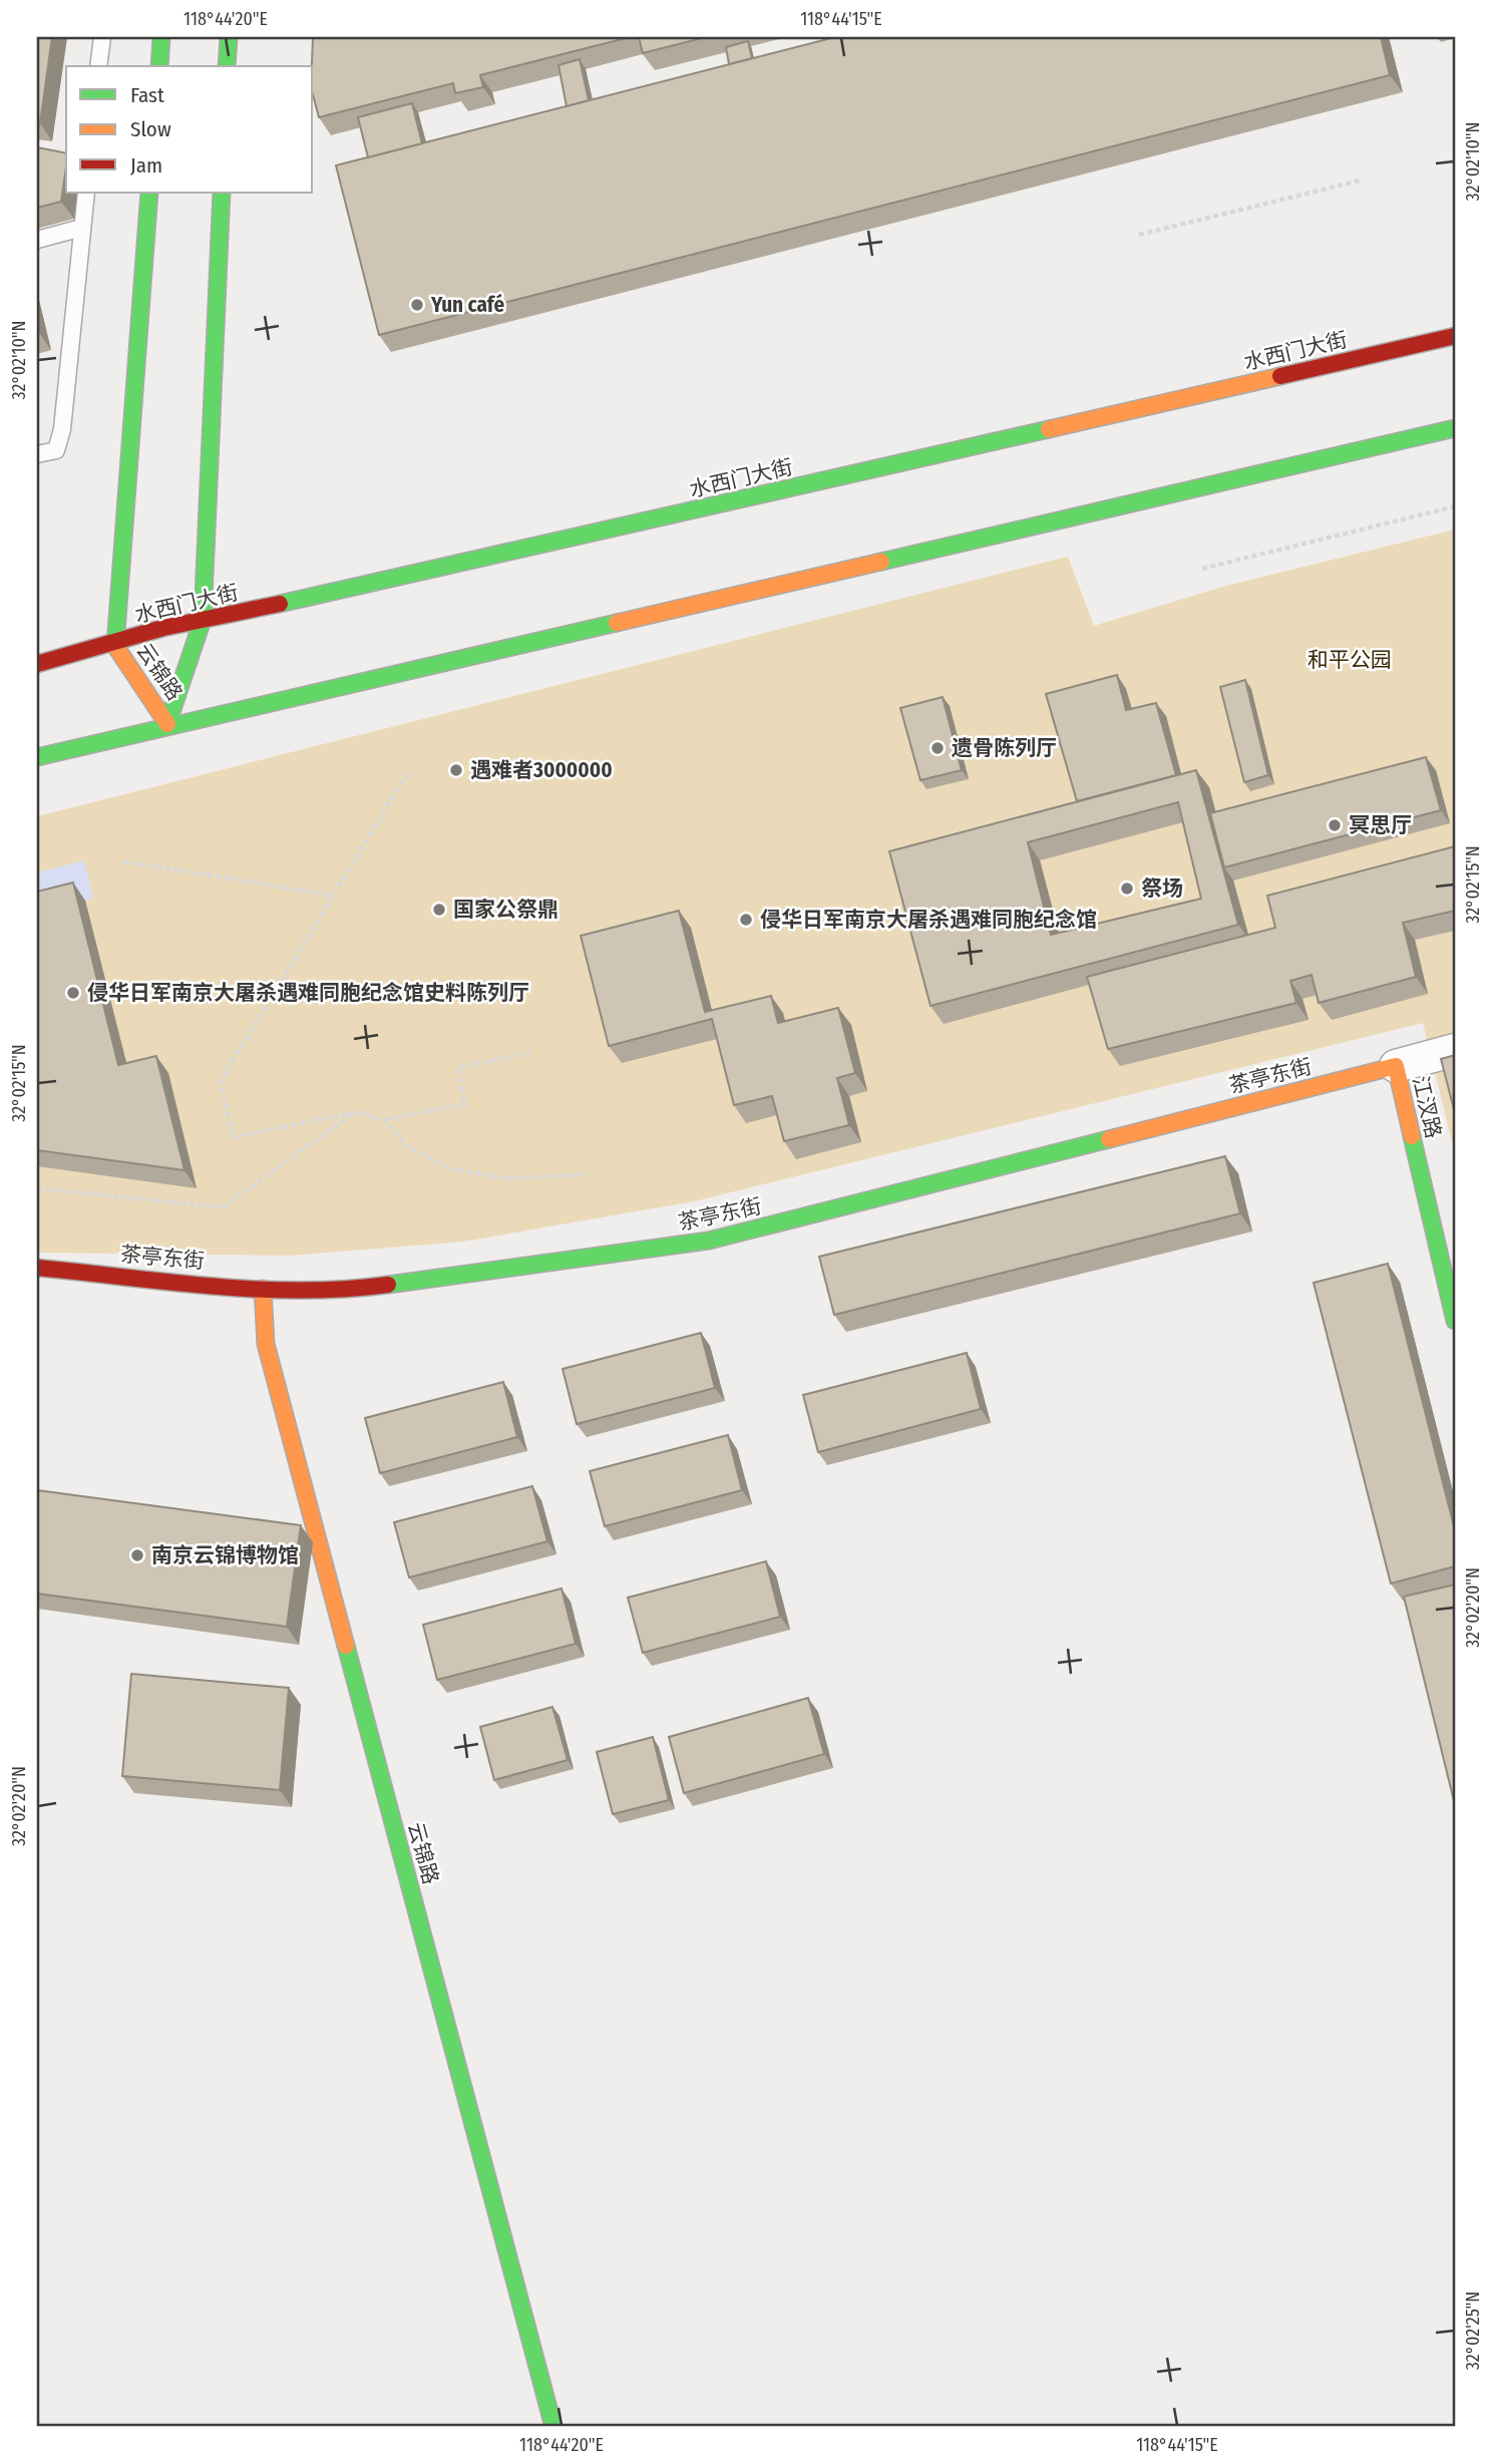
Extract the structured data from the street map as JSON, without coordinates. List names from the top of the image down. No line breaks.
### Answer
{"streets":{"street":["水西门大街","云锦路","茶亭东街","江汊路"]},"crossings":[["水西门大街","云锦路"],["云锦路","茶亭东街"],["茶亭东街","江汊路"]],"parks":["和平公园"],"places":["Yun café","遗骨陈列厅","遇难者3000000","冥思厅","祭场","国家公祭鼎","侵华日军南京大屠杀遇难同胞纪念馆","侵华日军南京大屠杀遇难同胞纪念馆史料陈列厅","南京云锦博物馆"],"legend":["Fast","Slow","Jam"],"coordinates":["118°44'20\"E","118°44'15\"E","32°02'10\"N","32°02'15\"N","32°02'20\"N","32°02'25\"N"]}
